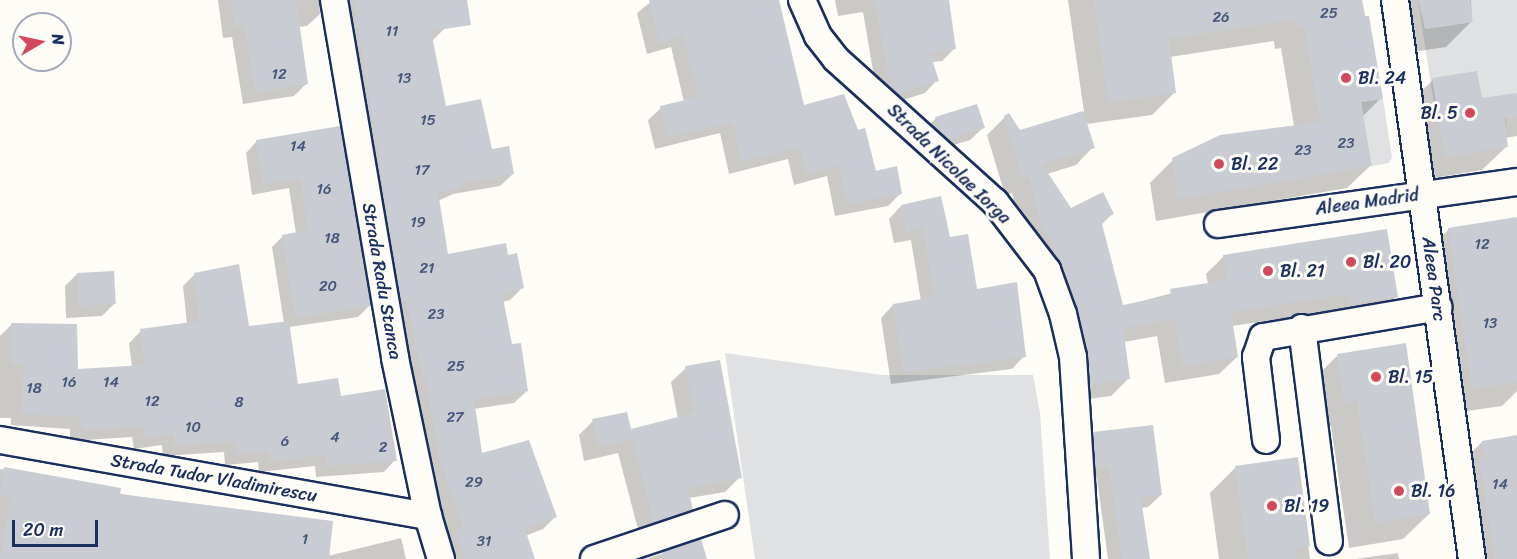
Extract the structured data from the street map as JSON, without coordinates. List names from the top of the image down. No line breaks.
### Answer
{"streets":{"street":["Strada Nicolae Iorga","Aleea Madrid","Aleea Parc","Strada Radu Stanca","Strada Tudor Vladimirescu"]},"crossings":[["Aleea Madrid","Aleea Parc"],["Strada Radu Stanca","Strada Tudor Vladimirescu"]],"places":["Bl. 24","Bl. 5","Bl. 22","Bl. 20","Bl. 21","Bl. 15","Bl. 16","Bl. 19"],"house_numbers":["25","26","11","12","13","15","23","14","23","17","16","19","18","12","21","20","23","13","25","16","14","18","12","8","27","10","4","6","2","29","14","1","31"],"scale_bar":"20 m","north":"right"}
